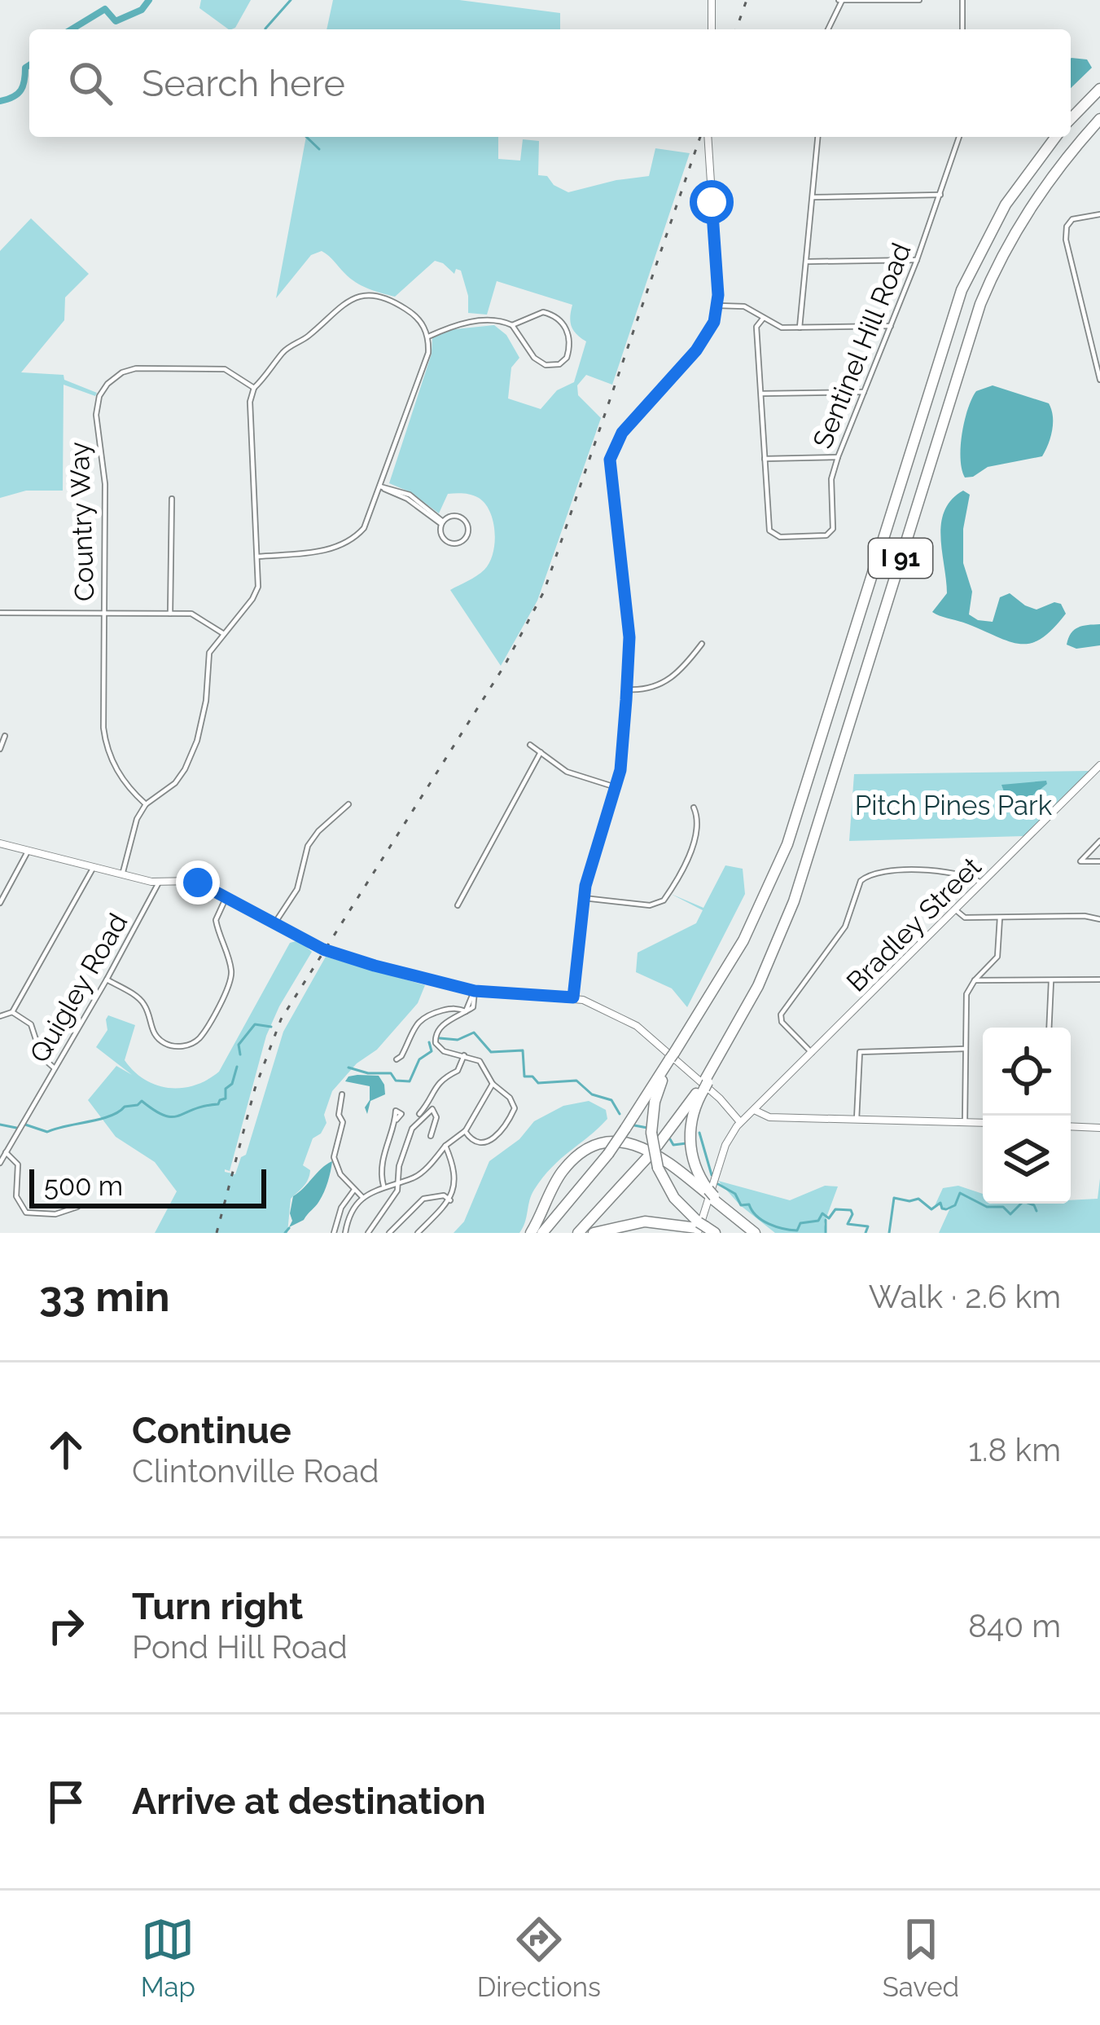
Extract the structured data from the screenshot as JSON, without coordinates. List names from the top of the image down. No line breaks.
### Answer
{"streets":{"highway":["I 91"],"street":["Sentinel Hill Road","Country Way","Bradley Street","Quigley Road"]},"parks":["Pitch Pines Park"],"scale_bar":"500 m","page":{"search":"Search here","scale":"500 m","heading":["33 min","Walk · 2.6 km"],"list":[["Continue","Clintonville Road","1.8 km"],["Turn right","Pond Hill Road","840 m"],"Arrive at destination"],"nav":["Map","Directions","Saved"]}}
